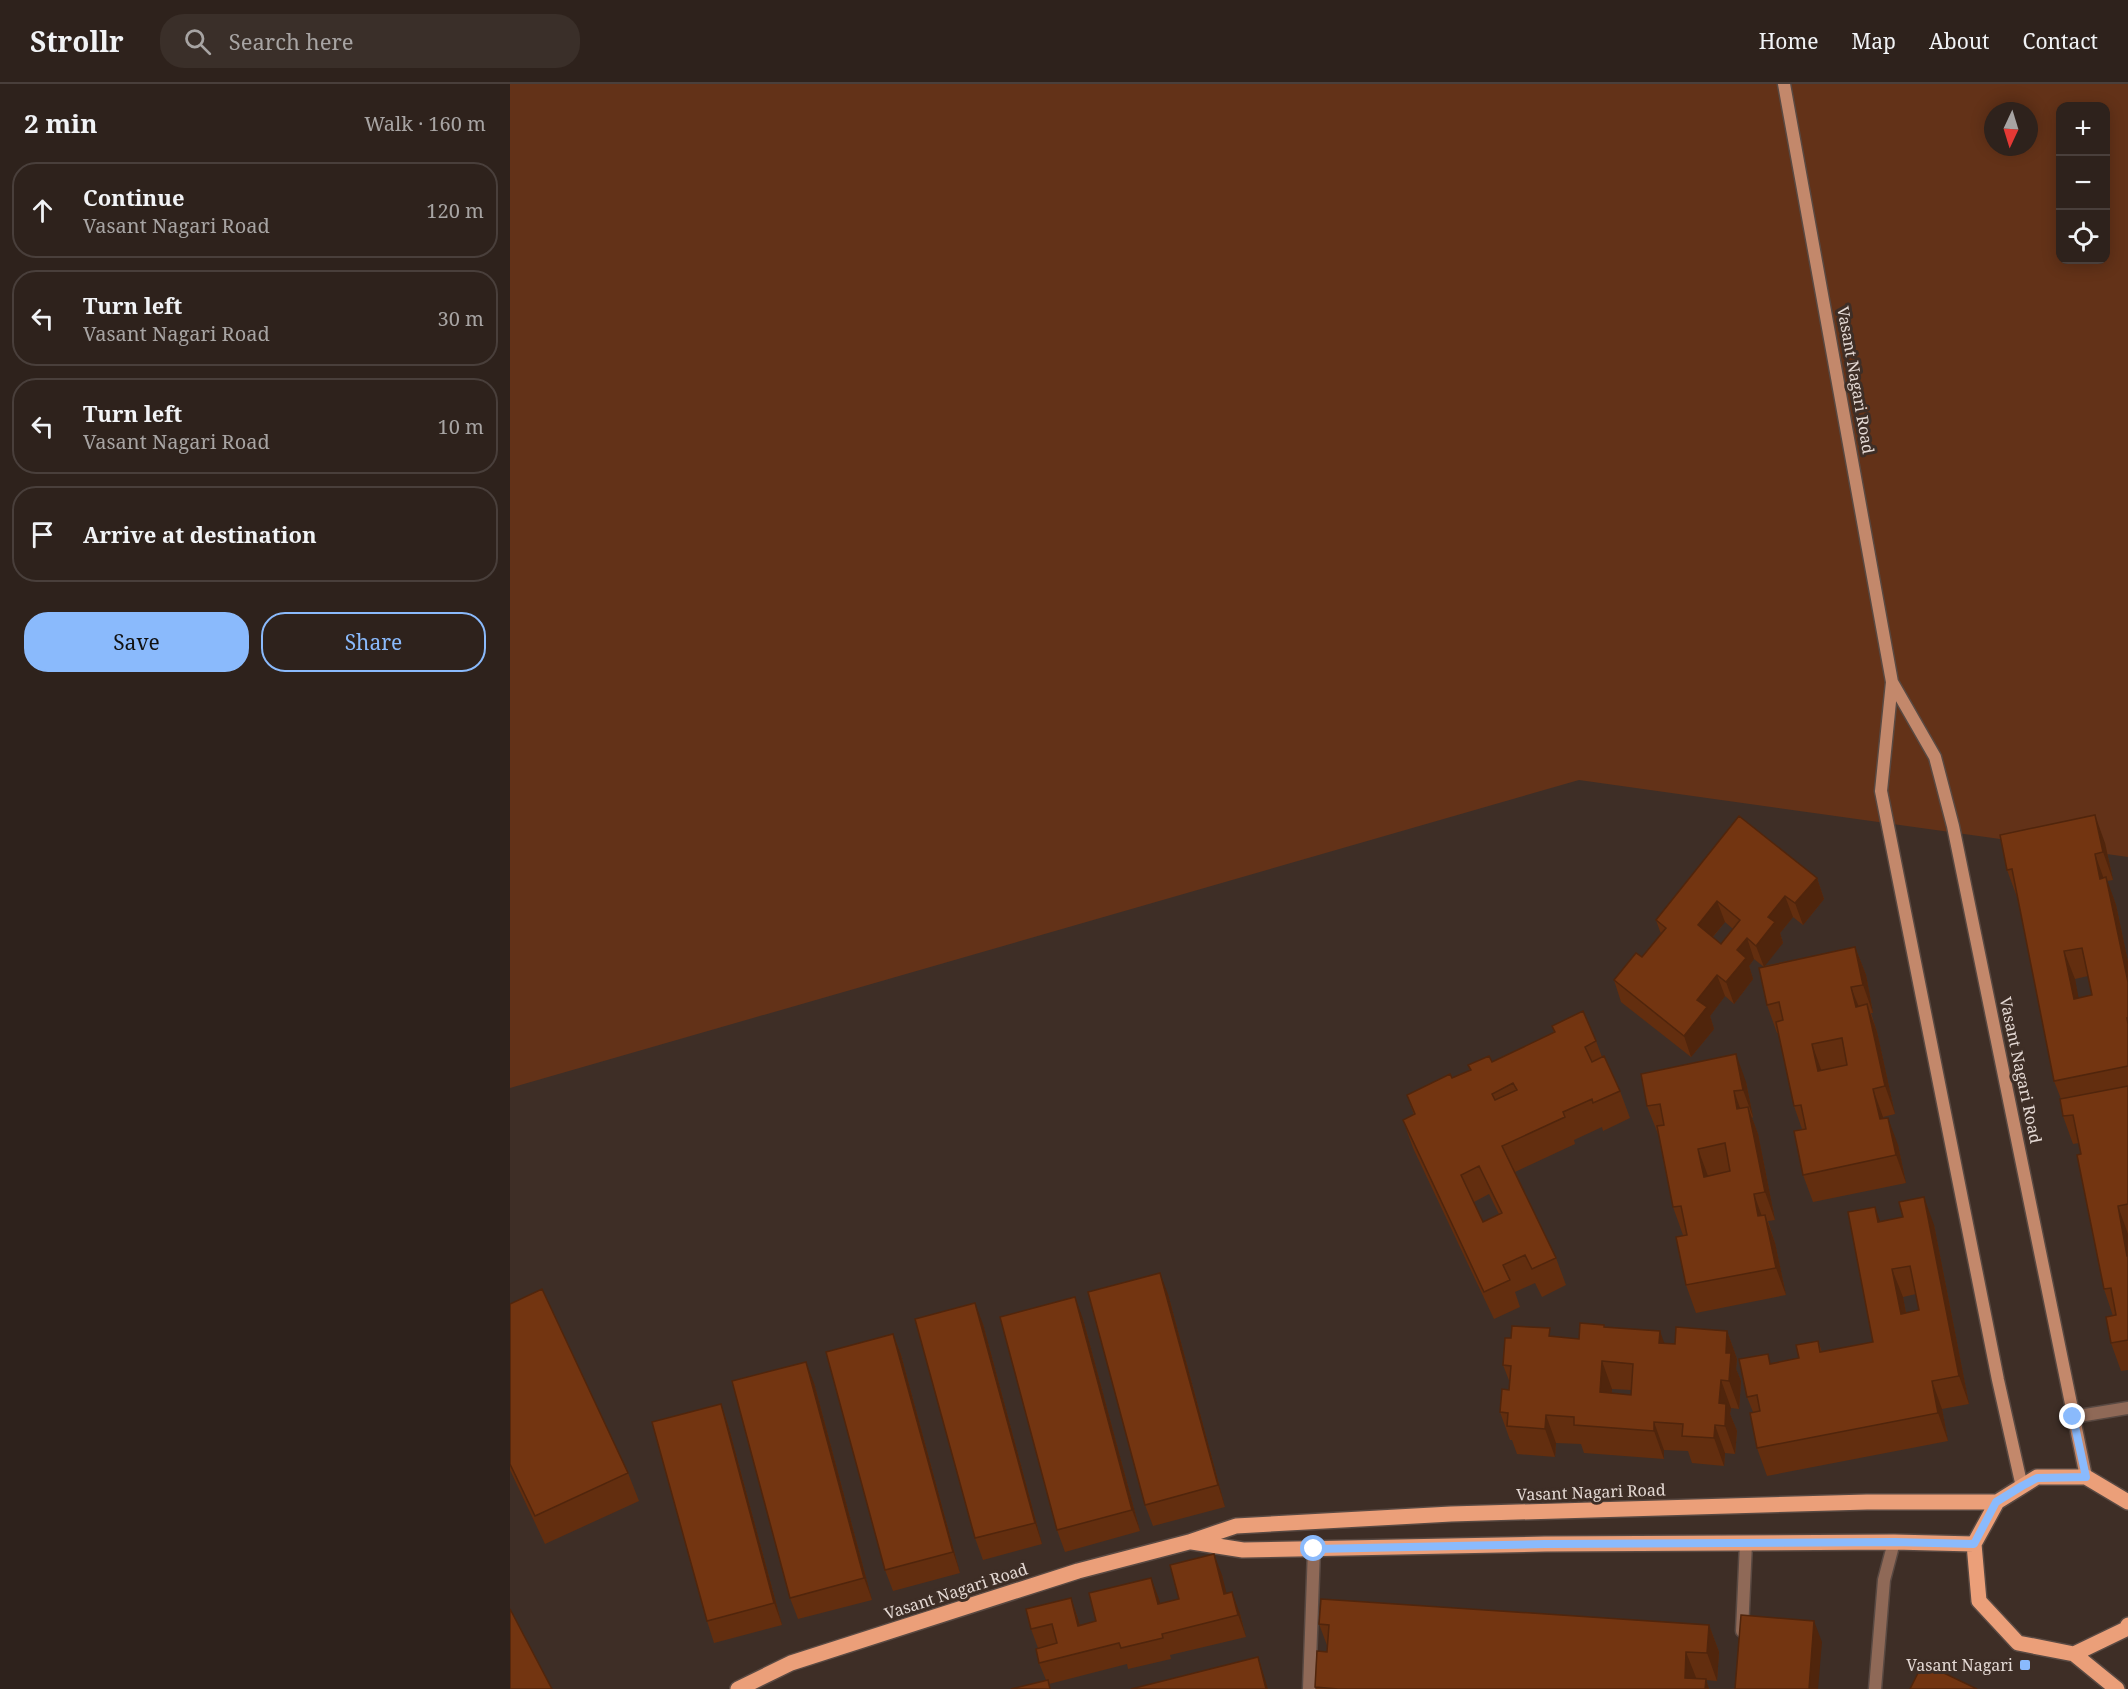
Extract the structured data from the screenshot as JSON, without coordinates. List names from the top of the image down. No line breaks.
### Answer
{"streets":{"main road":["Vasant Nagari Road"]},"places":{"transit":["Vasant Nagari"]},"north":"bottom","page":{"header":"Strollr","search":"Search here","nav":["Home","Map","About","Contact"],"heading":["2 min","Walk · 160 m"],"map_buttons":["+","−"],"list":[["Continue","Vasant Nagari Road","120 m"],["Turn left","Vasant Nagari Road","30 m"],["Turn left","Vasant Nagari Road","10 m"],"Arrive at destination"],"buttons":["Save","Share"]}}
